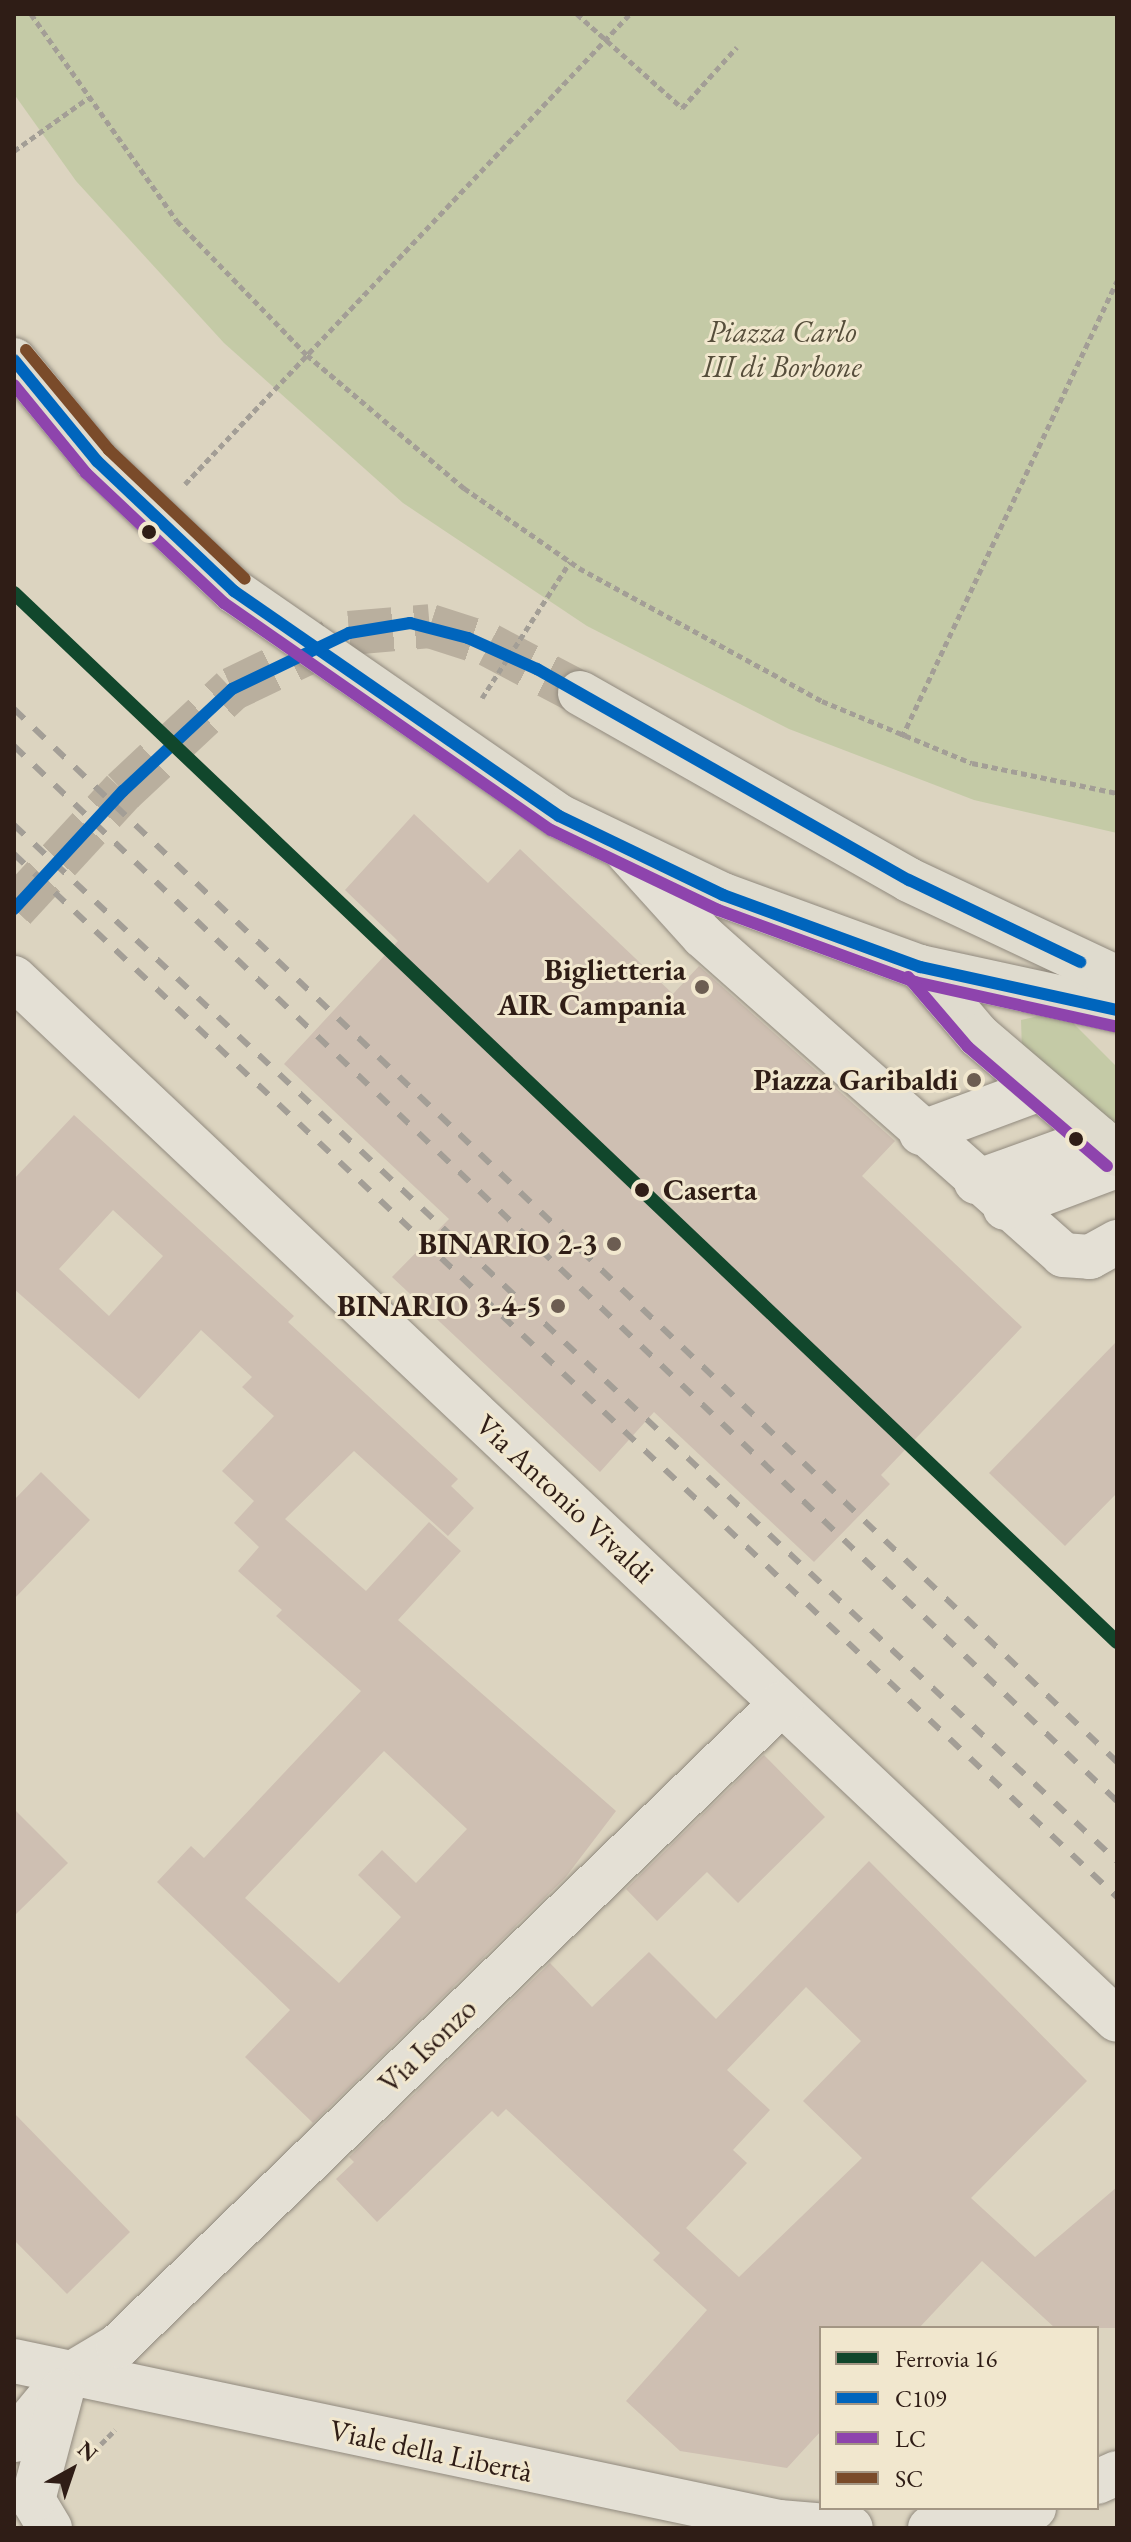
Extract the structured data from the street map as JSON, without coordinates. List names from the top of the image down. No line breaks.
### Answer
{"streets":{"street":["Via Antonio Vivaldi","Via Isonzo","Viale della Libertà"]},"crossings":[["Via Antonio Vivaldi","Via Isonzo"],["Via Isonzo","Viale della Libertà"]],"parks":["Piazza Carlo III di Borbone"],"places":["Biglietteria AIR Campania","Piazza Garibaldi","Caserta","BINARIO 2-3","BINARIO 3-4-5"],"lines":["transit line SC","transit line C109","transit line LC","rail line 16"],"legend":["Ferrovia 16","C109","LC","SC"],"north":"top right"}
